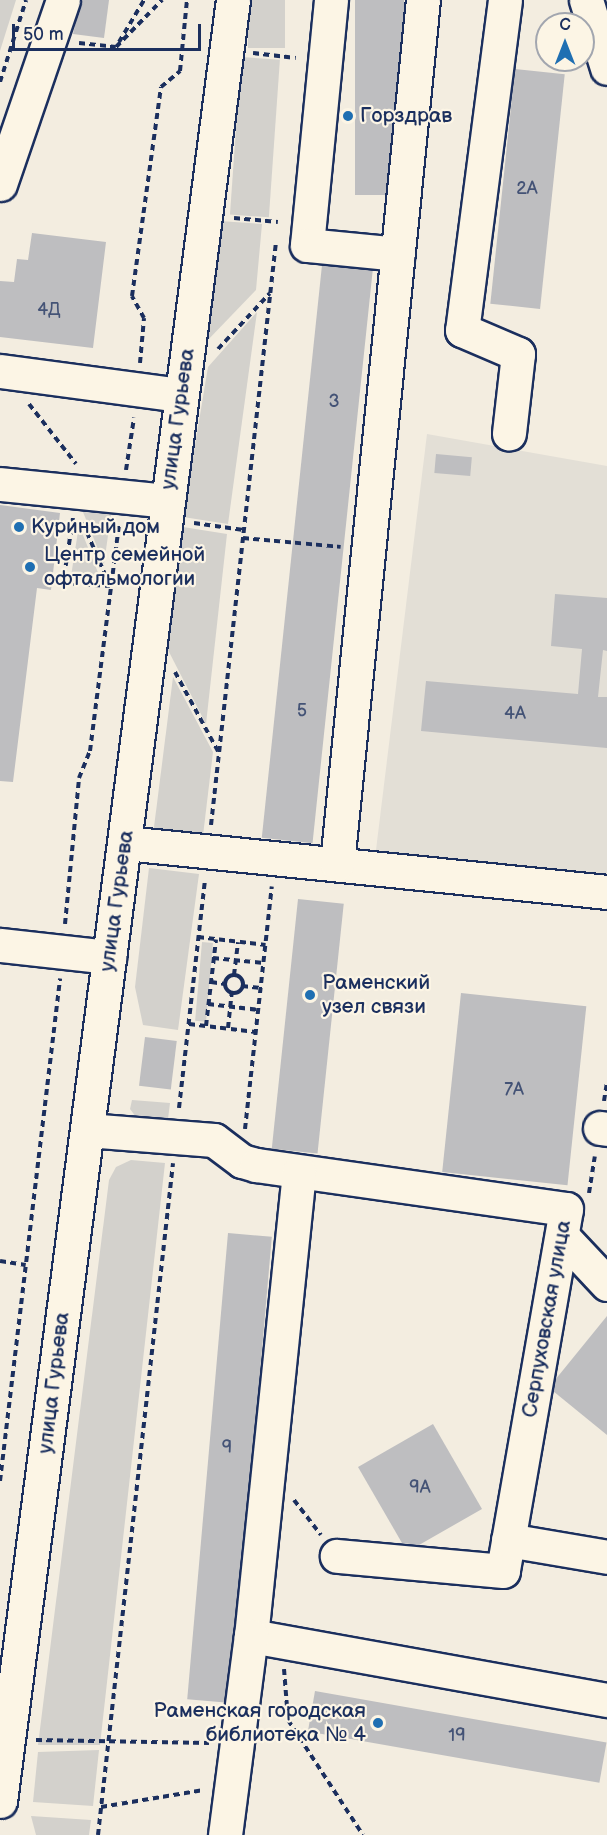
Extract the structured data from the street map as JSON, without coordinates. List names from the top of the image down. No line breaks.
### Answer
{"streets":{"main road":["улица Гурьева","Серпуховская улица"]},"crossings":[["улица Гурьева","Серпуховская улица"]],"places":["Горздрав","Куриный дом","Центр семейной офтальмологии","Раменский узел связи","Раменская городская библиотека № 4"],"house_numbers":["2А","4Д","3","5","4А","7А","9","9А","19"],"scale_bar":"50 m","north":"top"}
